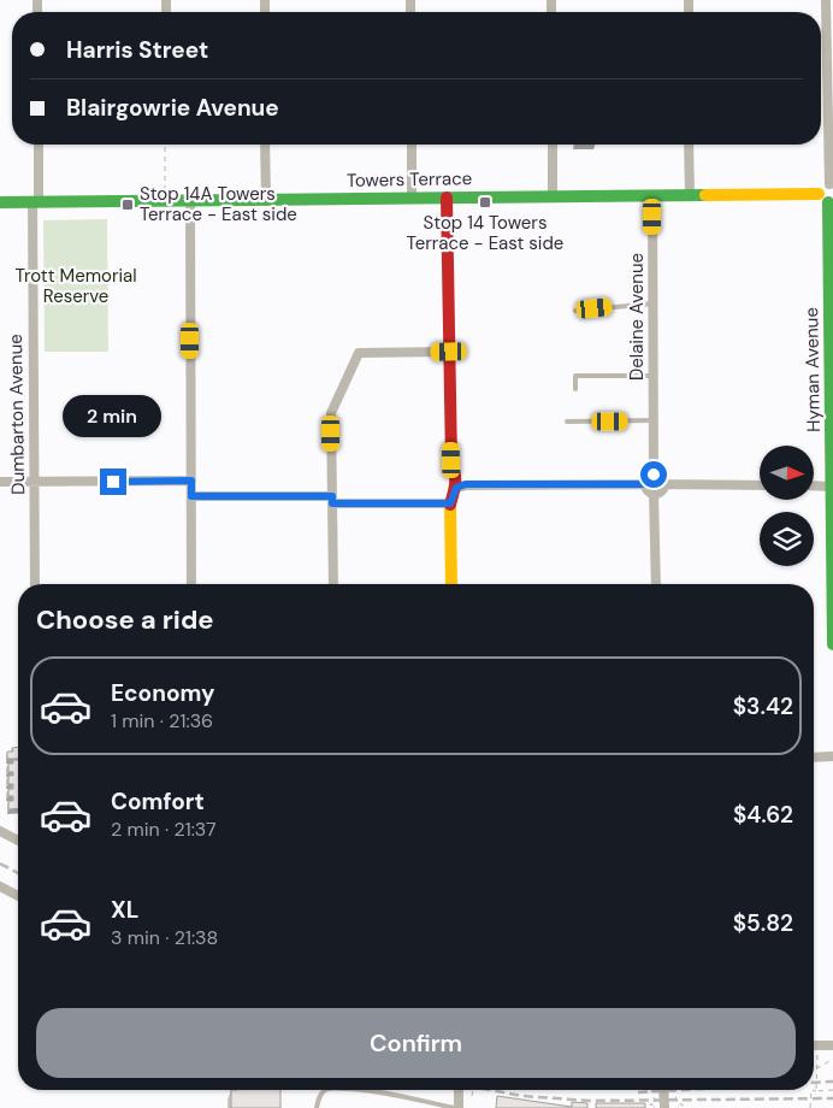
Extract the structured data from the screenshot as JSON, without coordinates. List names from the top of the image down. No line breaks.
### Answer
{"streets":{"street":["Towers Terrace","Delaine Avenue","Hyman Avenue","Dumbarton Avenue"]},"crossings":[["Towers Terrace","Delaine Avenue"],["Towers Terrace","Dumbarton Avenue"]],"parks":["Trott Memorial Reserve"],"places":{"transit":["Stop 14 Towers Terrace - East side","Stop 14A Towers Terrace - East side"]},"north":"right","page":{"banner":["Harris Street","Blairgowrie Avenue"],"bubble":"2 min","heading":"Choose a ride","list":[{"name":"Economy","note":"1 min · 21:36","value":"$3.42"},{"name":"Comfort","note":"2 min · 21:37","value":"$4.62"},{"name":"XL","note":"3 min · 21:38","value":"$5.82"}],"buttons":"Confirm"}}
